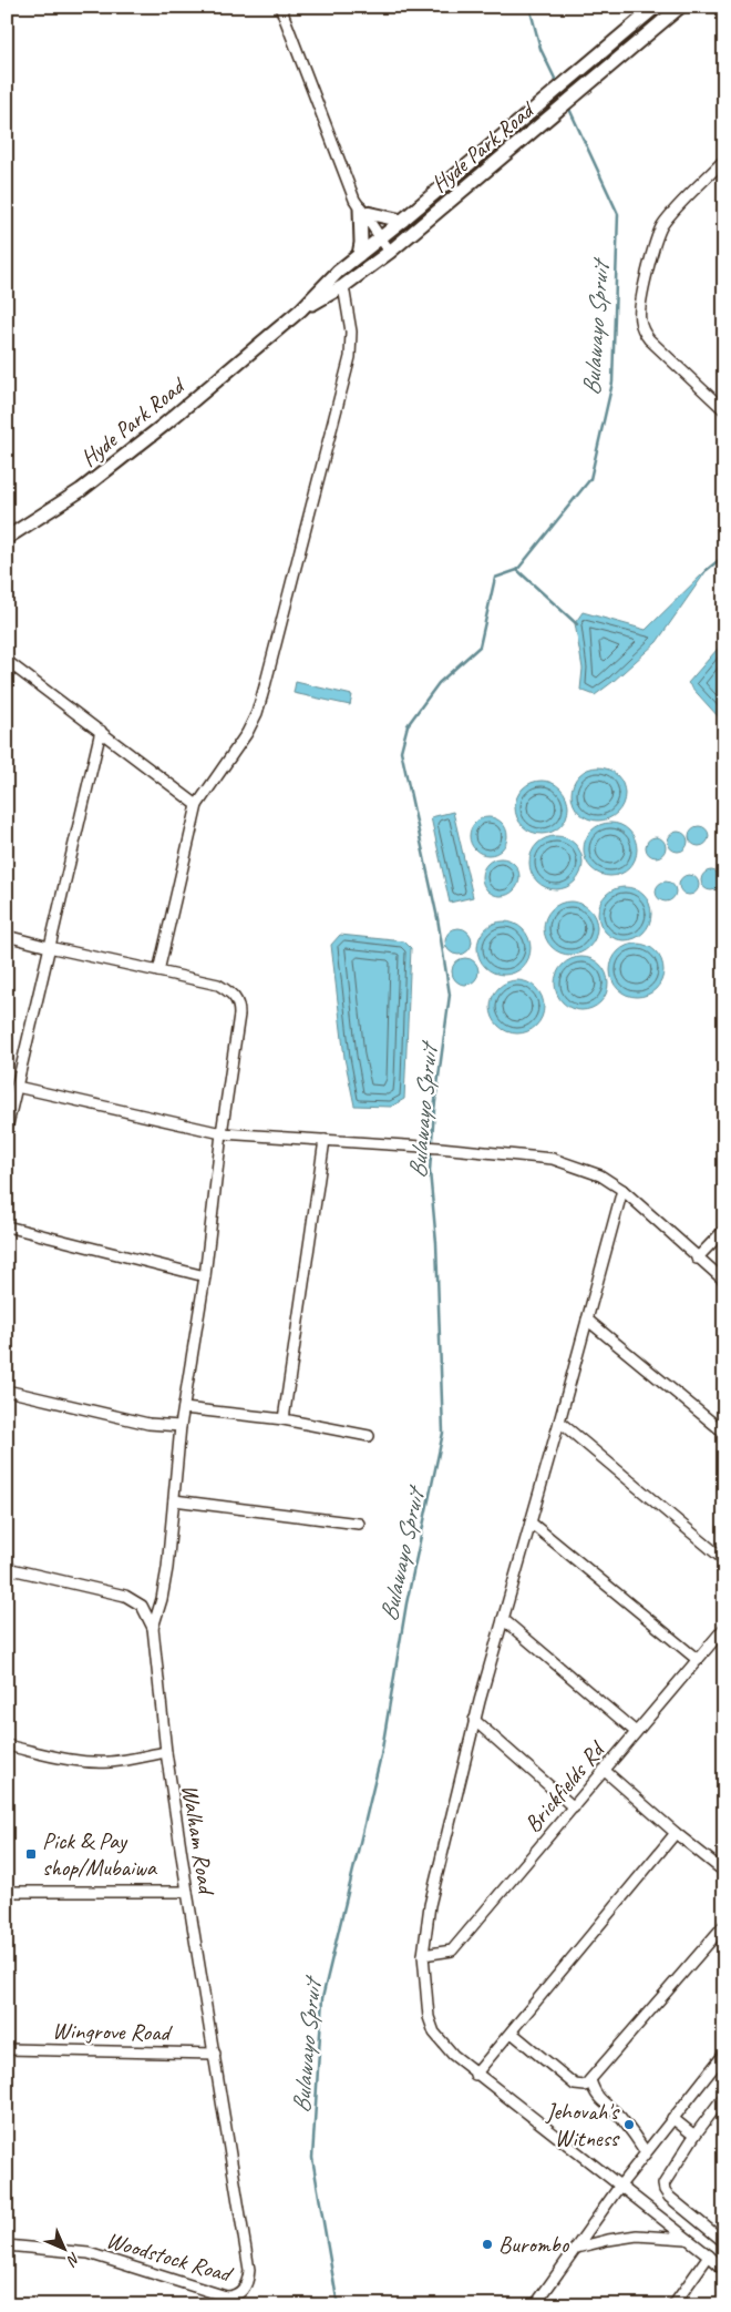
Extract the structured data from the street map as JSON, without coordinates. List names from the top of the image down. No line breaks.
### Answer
{"streets":{"street":["Hyde Park Road","Brickfields Rd","Walham Road","Wingrove Road","Woodstock Road"]},"crossings":[["Walham Road","Wingrove Road"],["Walham Road","Woodstock Road"],["Wingrove Road","Woodstock Road"]],"water":["Bulawayo Spruit"],"places":{"transit":["Pick & Pay shop/Mubaiwa"],"other":["Jehovah's Witness","Burombo"]},"north":"bottom right"}
